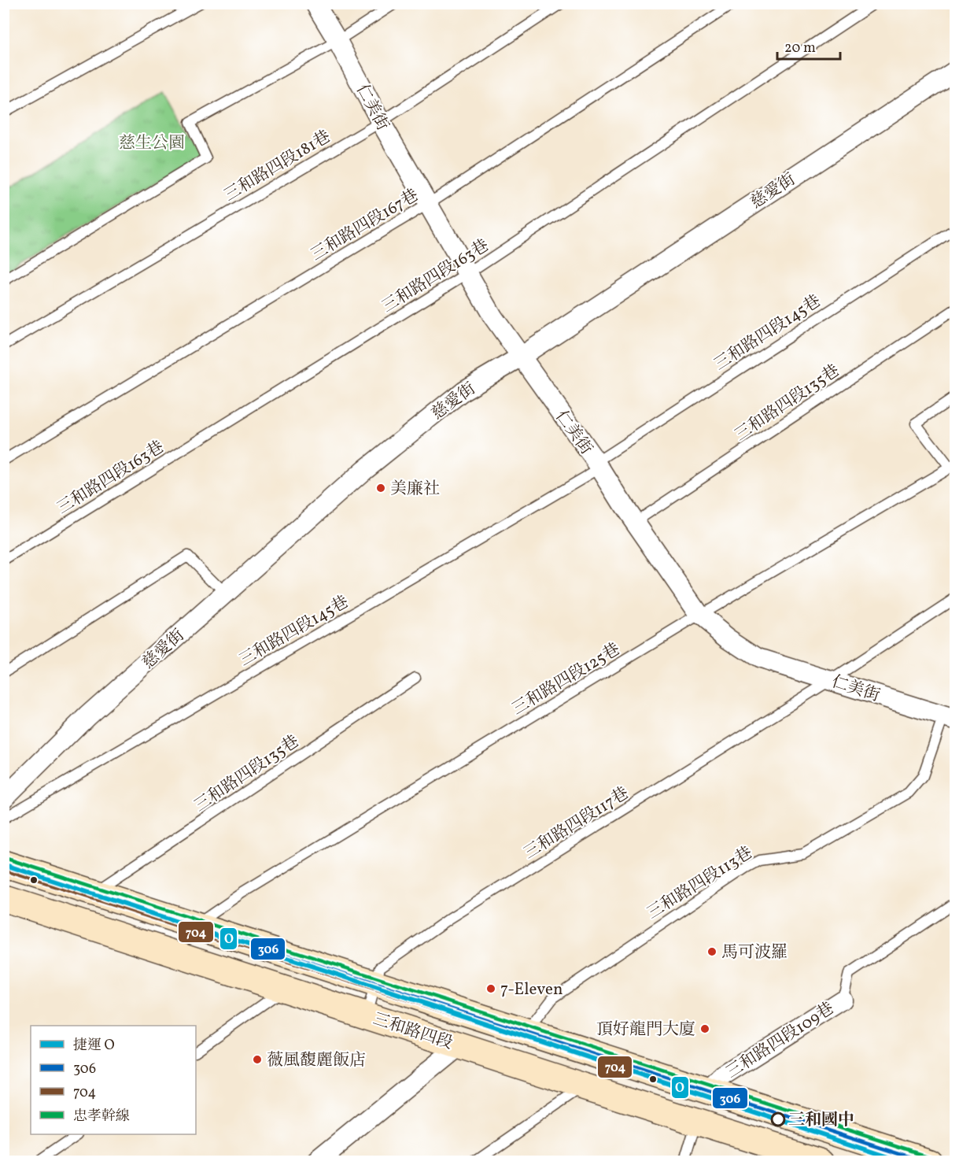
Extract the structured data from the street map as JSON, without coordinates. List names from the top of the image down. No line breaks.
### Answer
{"streets":{"main road":["三和路四段"],"street":["仁美街","慈愛街","三和路四段109巷"],"lane":["三和路四段181巷","三和路四段167巷","三和路四段163巷","三和路四段145巷","三和路四段135巷","三和路四段125巷","三和路四段117巷","三和路四段113巷"]},"crossings":[["仁美街","三和路四段181巷"],["仁美街","慈愛街"],["仁美街","三和路四段167巷"],["仁美街","三和路四段163巷"],["仁美街","三和路四段145巷"],["仁美街","三和路四段135巷"],["仁美街","三和路四段125巷"],["仁美街","三和路四段117巷"],["仁美街","三和路四段113巷"],["三和路四段135巷","三和路四段"],["三和路四段125巷","三和路四段"],["三和路四段117巷","三和路四段"],["三和路四段113巷","三和路四段"],["三和路四段","三和路四段109巷"]],"parks":["慈生公園"],"places":["美廉社","馬可波羅","7-Eleven","頂好龍門大廈","薇風馥麗飯店","三和國中"],"lines":["transit line 忠孝幹線","transit line 306","metro line O","transit line 704"],"legend":["捷運 O","306","704","忠孝幹線"],"scale_bar":"20 m"}
